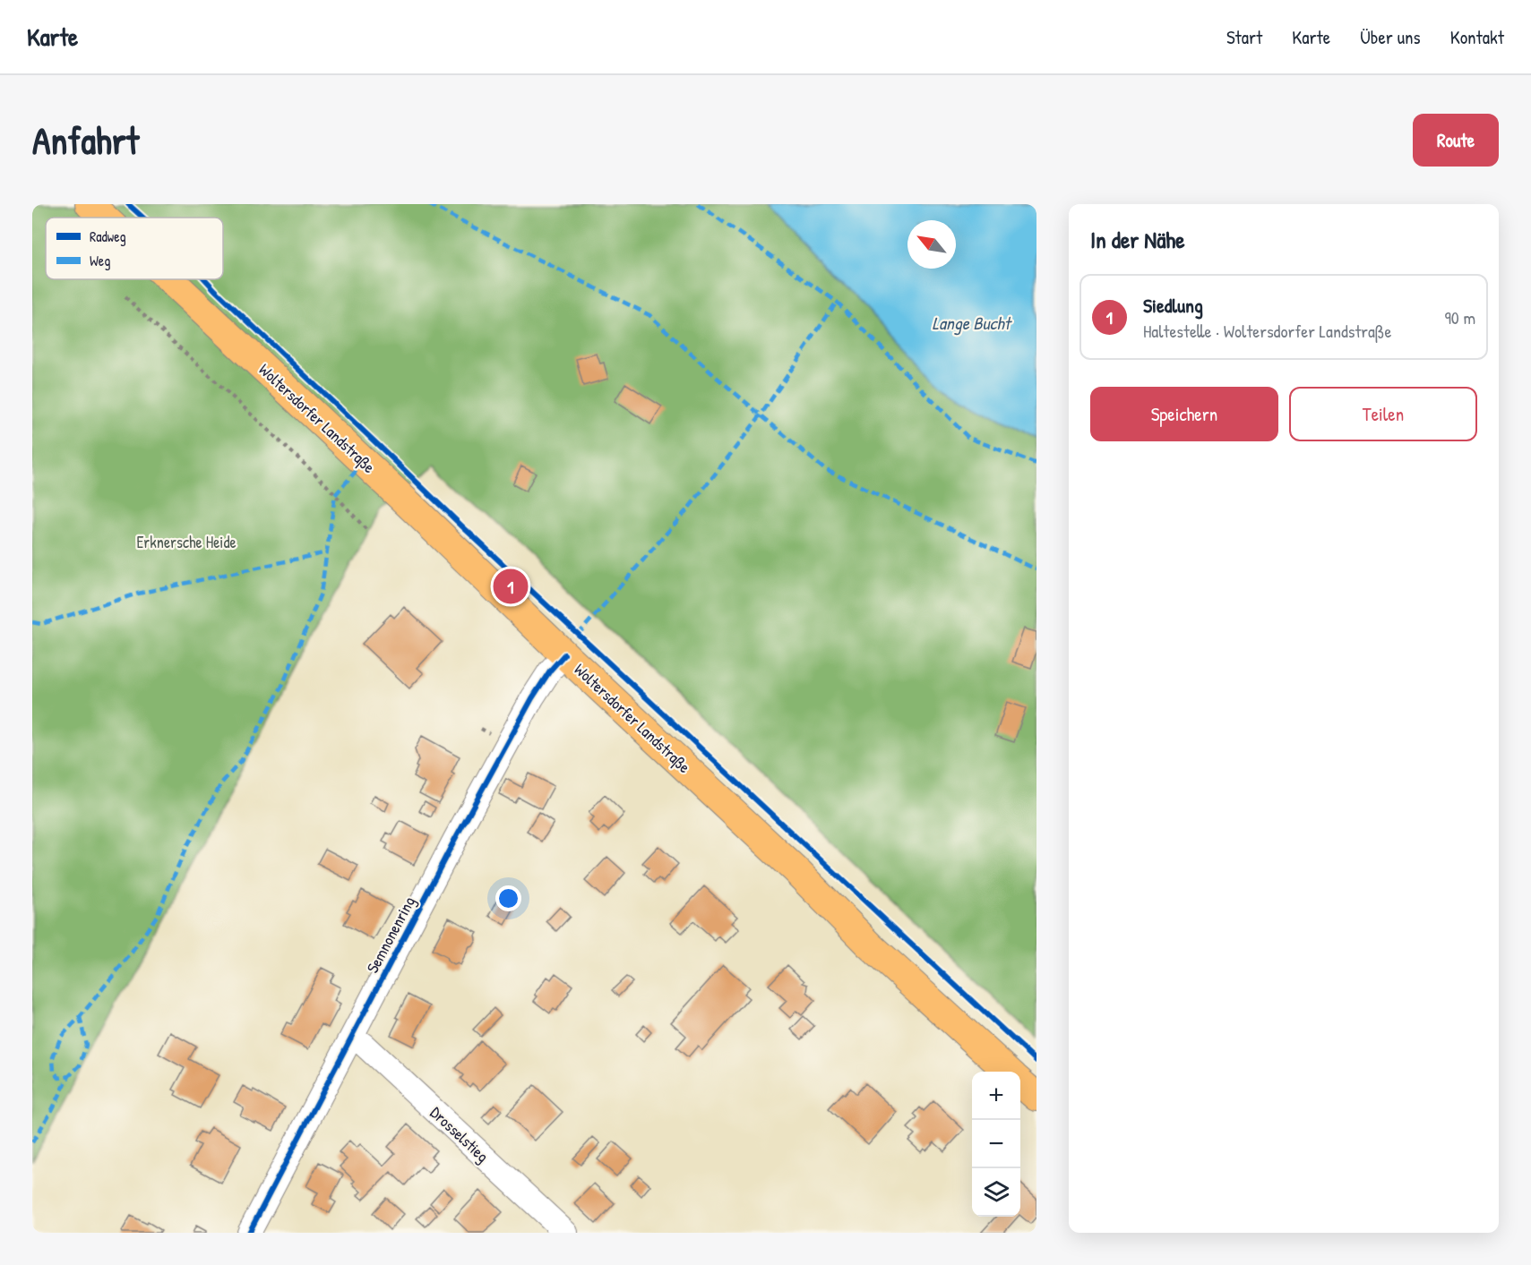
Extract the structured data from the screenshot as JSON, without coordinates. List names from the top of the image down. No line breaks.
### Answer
{"streets":{"main road":["Woltersdorfer Landstraße"],"street":["Semnonenring","Drosselstieg"]},"crossings":[["Woltersdorfer Landstraße","Semnonenring"],["Semnonenring","Drosselstieg"]],"water":["Lange Bucht"],"parks":["Erknersche Heide"],"legend":["Radweg","Weg"],"north":"top left","page":{"header":"Karte","nav":["Start","Karte","Über uns","Kontakt"],"buttons":["Route",["Speichern","Teilen"]],"title":"Anfahrt","heading":"In der Nähe","list":[{"mark":"1","name":"Siedlung","note":"Haltestelle · Woltersdorfer Landstraße","value":"90 m"}],"pins":"1","map_buttons":["+","−"]}}
